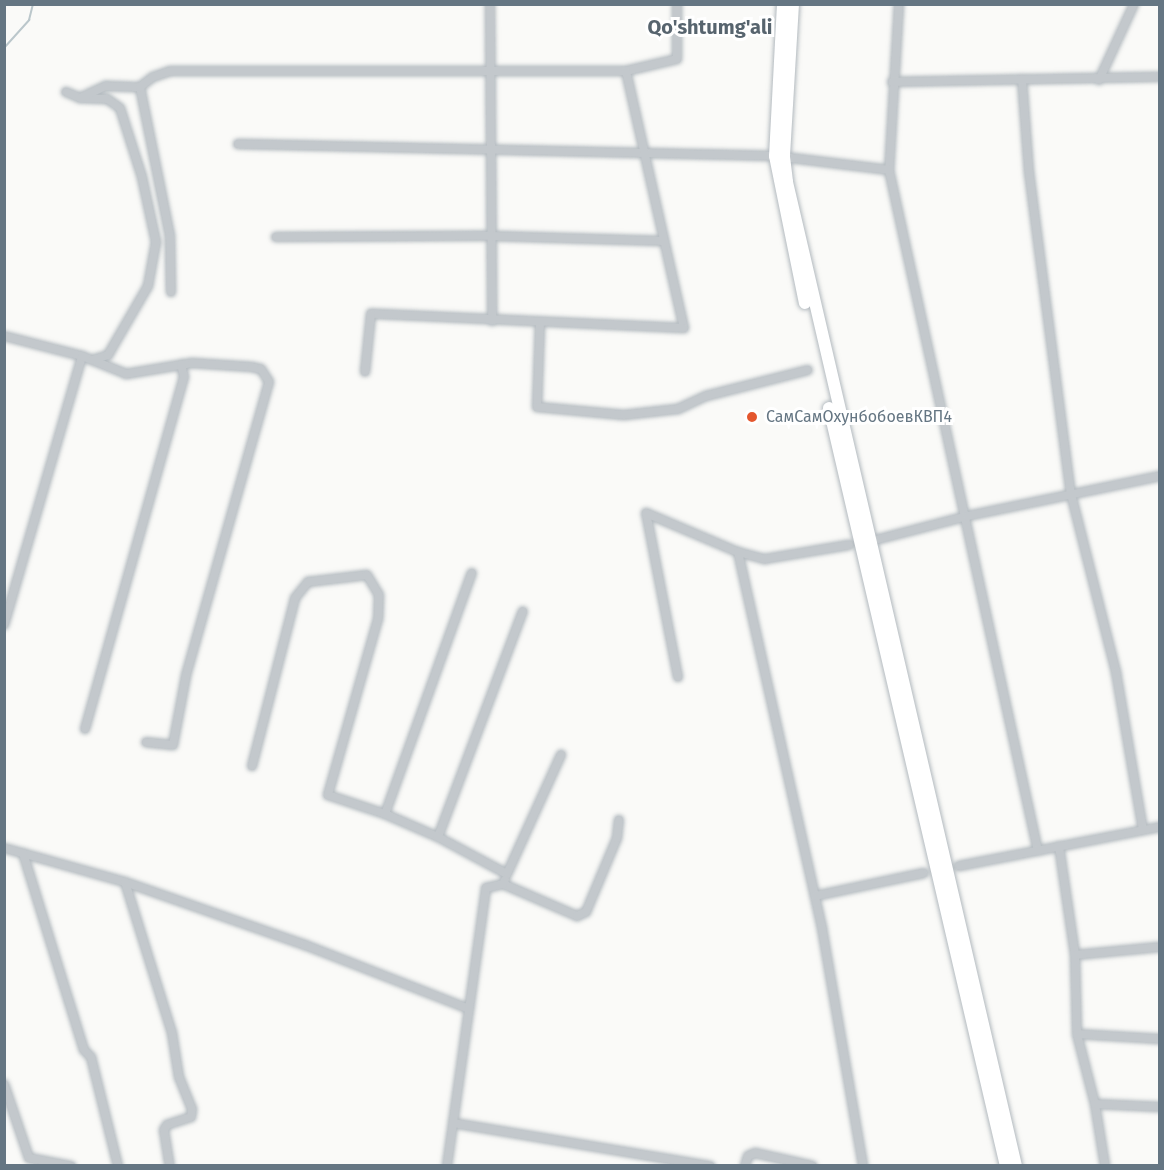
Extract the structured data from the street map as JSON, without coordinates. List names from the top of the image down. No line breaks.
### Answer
{"districts":["Qo'shtumg'ali"],"places":["СамСамОхунбобоевКВП4"]}
